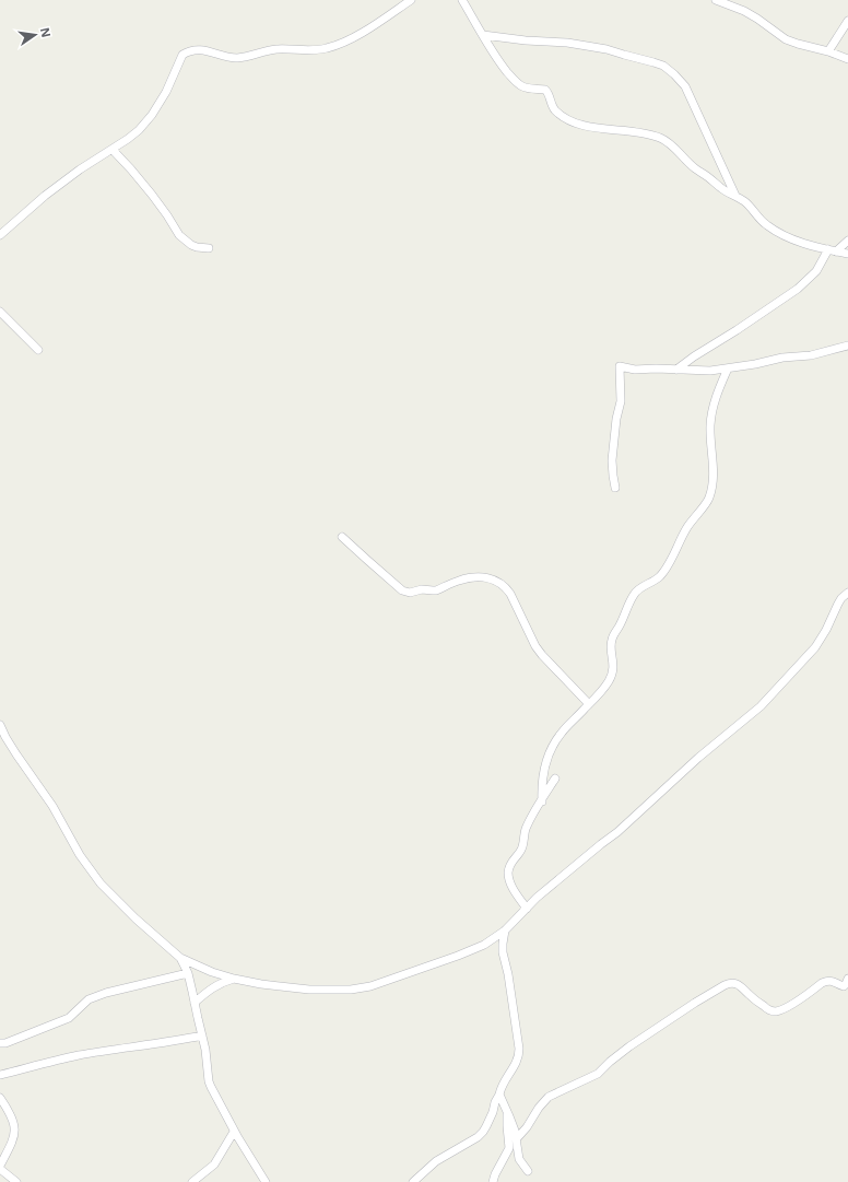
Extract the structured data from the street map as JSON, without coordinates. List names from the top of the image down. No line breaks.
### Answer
{"north":"right"}
